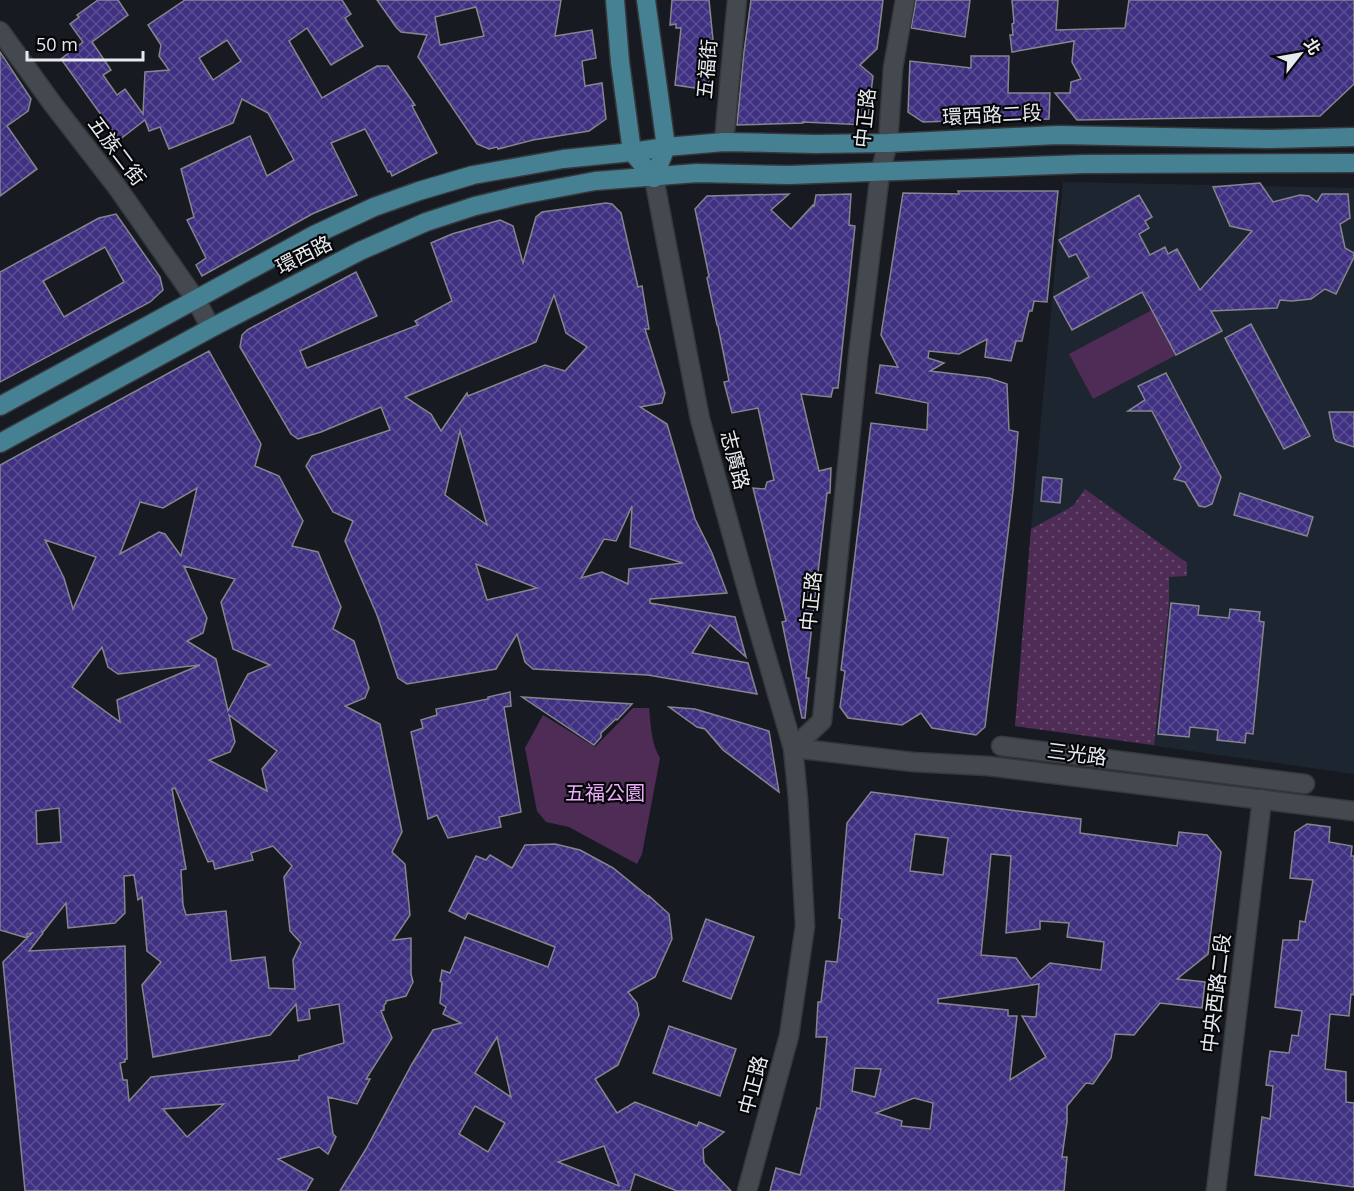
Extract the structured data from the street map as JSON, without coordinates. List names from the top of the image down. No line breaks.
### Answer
{"streets":{"main road":["環西路二段","環西路","志廣路"],"street":["五福街","中正路","五族二街","三光路","中央西路二段"]},"crossings":[["五福街","環西路二段"],["環西路二段","中正路"],["環西路二段","環西路"],["環西路二段","志廣路"],["中正路","志廣路"],["中正路","三光路"],["五族二街","環西路"],["環西路","志廣路"],["志廣路","三光路"],["三光路","中央西路二段"]],"parks":["五福公園"],"scale_bar":"50 m","north":"top right"}
